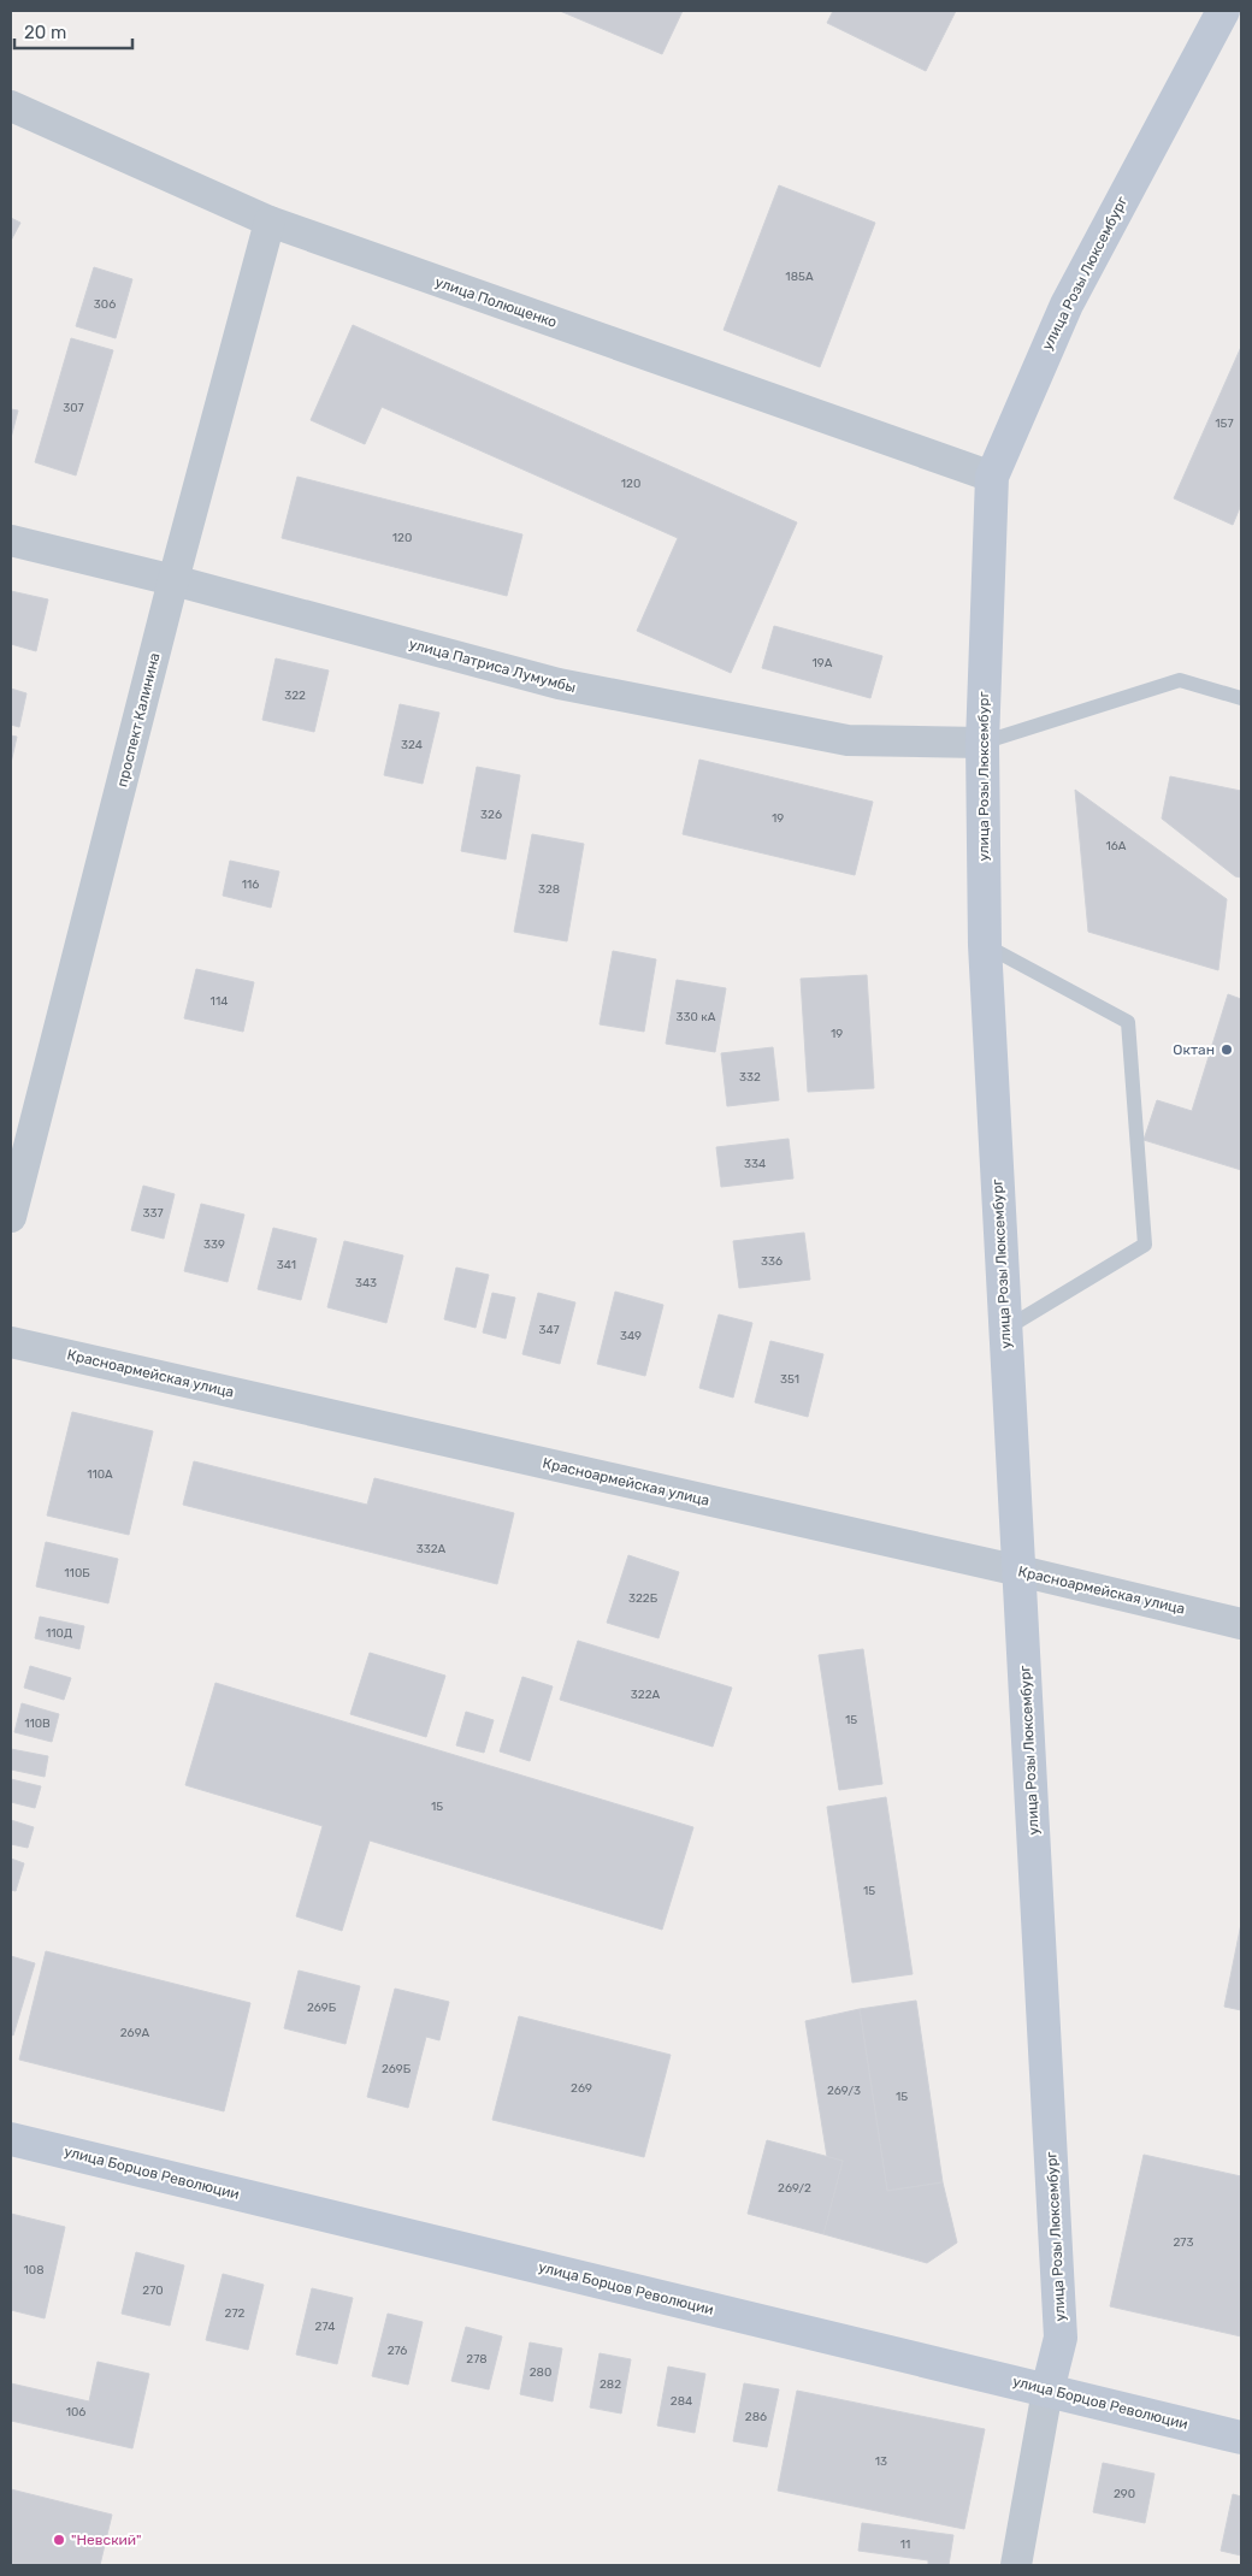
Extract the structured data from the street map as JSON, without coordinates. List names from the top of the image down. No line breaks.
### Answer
{"streets":{"main road":["улица Розы Люксембург","улица Борцов Революции"],"street":["улица Полющенко","улица Патриса Лумумбы","проспект Калинина","Красноармейская улица"]},"crossings":[["улица Розы Люксембург","улица Полющенко"],["улица Розы Люксембург","улица Патриса Лумумбы"],["улица Розы Люксембург","Красноармейская улица"],["улица Розы Люксембург","улица Борцов Революции"],["улица Полющенко","проспект Калинина"],["улица Патриса Лумумбы","проспект Калинина"]],"places":["Октан","\"Невский\""],"house_numbers":["185А","306","307","157","120","120","19А","322","324","326","19","16А","116","328","114","330 кА","19","332","334","337","339","336","341","343","347","349","351","110А","332А","110Б","322Б","110Д","322А","15","110В","15","15","269Б","269А","269Б","269","269/3","15","269/2","273","108","270","272","274","276","278","280","282","284","106","286","13","290","11"],"scale_bar":"20 m"}
